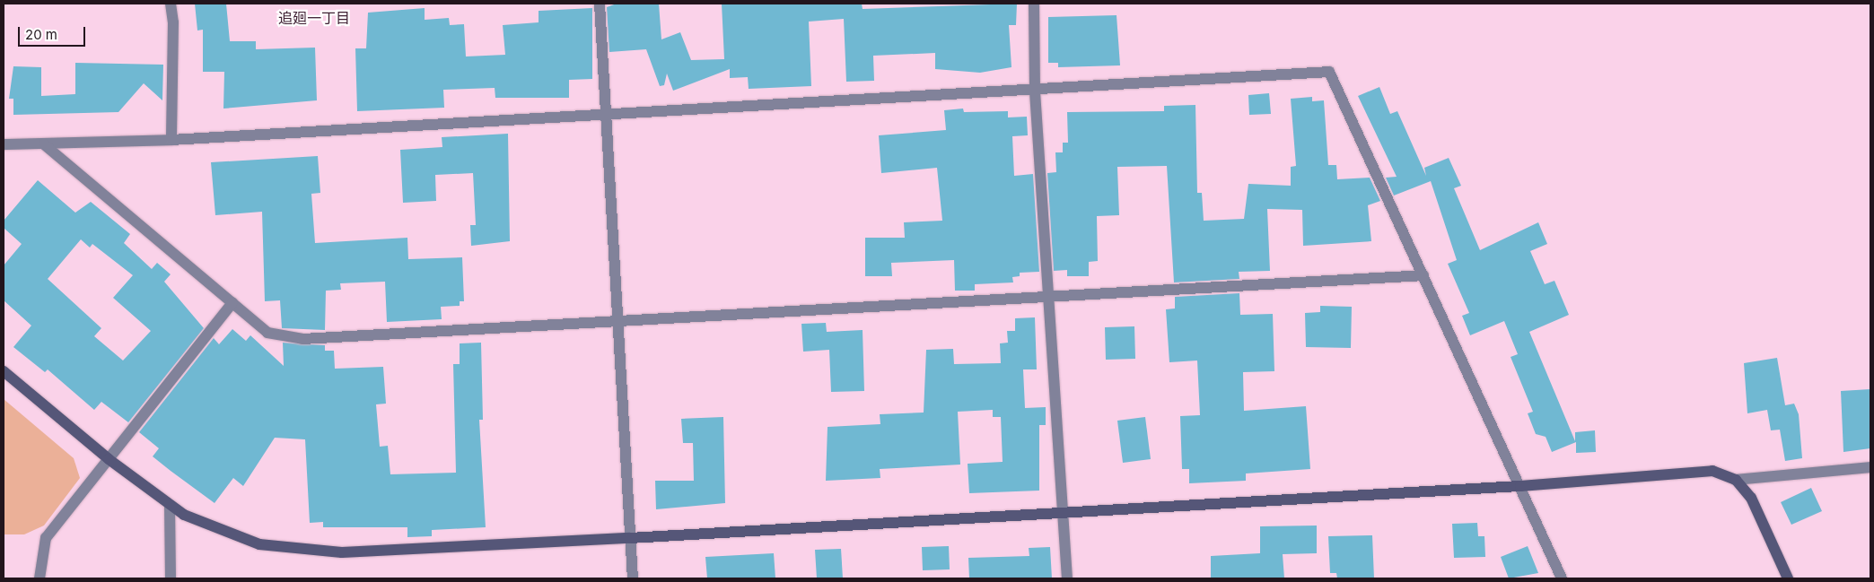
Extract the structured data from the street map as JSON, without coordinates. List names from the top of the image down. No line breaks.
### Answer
{"districts":["追廻一丁目"],"scale_bar":"20 m"}
